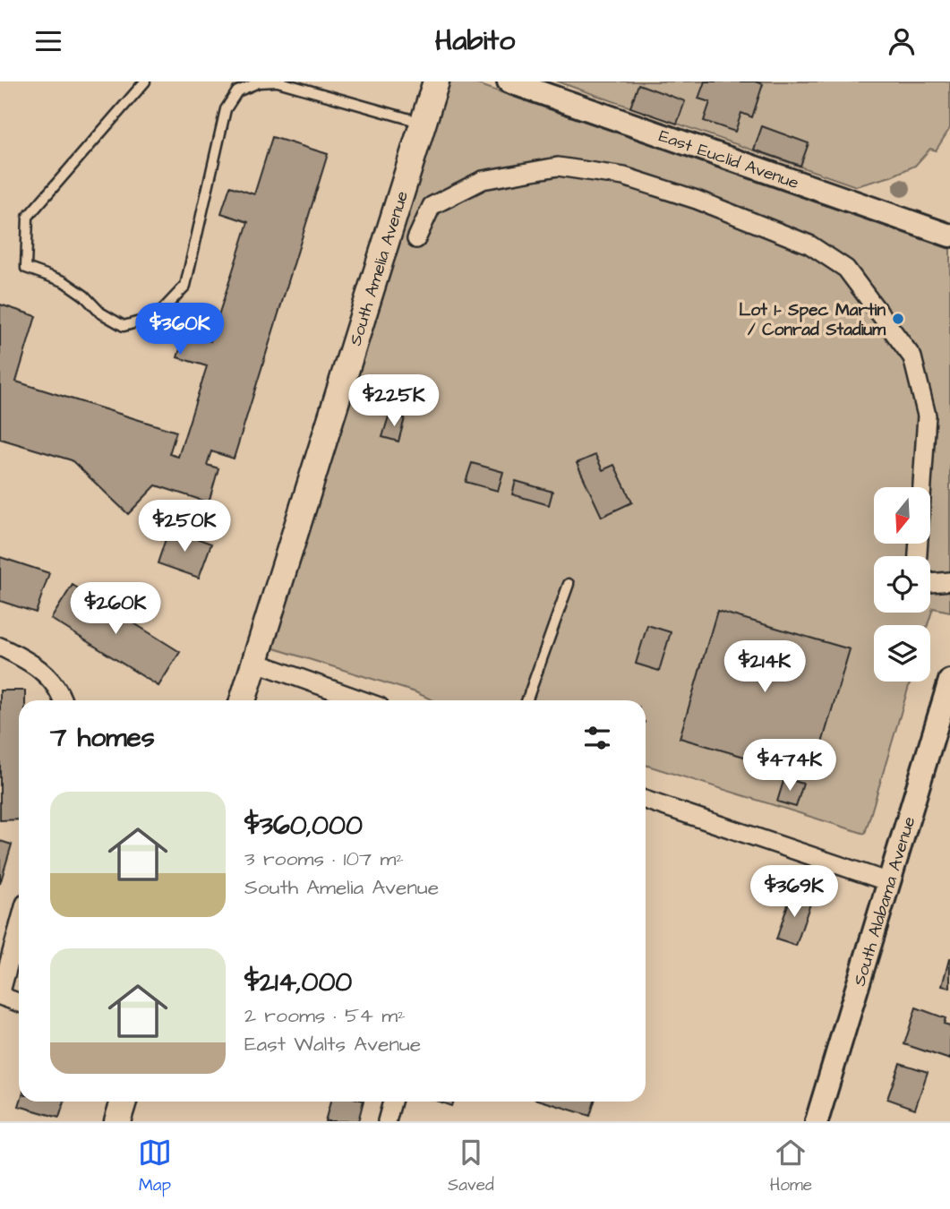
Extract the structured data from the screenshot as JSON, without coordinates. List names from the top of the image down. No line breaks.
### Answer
{"streets":{"main road":["South Amelia Avenue"],"street":["East Euclid Avenue","South Alabama Avenue"]},"places":["Lot 1- Spec Martin / Conrad Stadium"],"north":"bottom","page":{"header":"Habito","price":["$360K","$225K","$250K","$260K","$214K","$474K","$369K"],"heading":"7 homes","list":[{"name":"$360,000","note":"3 rooms · 107 m² · South Amelia Avenue"},{"name":"$214,000","note":"2 rooms · 54 m² · East Walts Avenue"}],"tabs":["Map","Saved","Home"]}}
